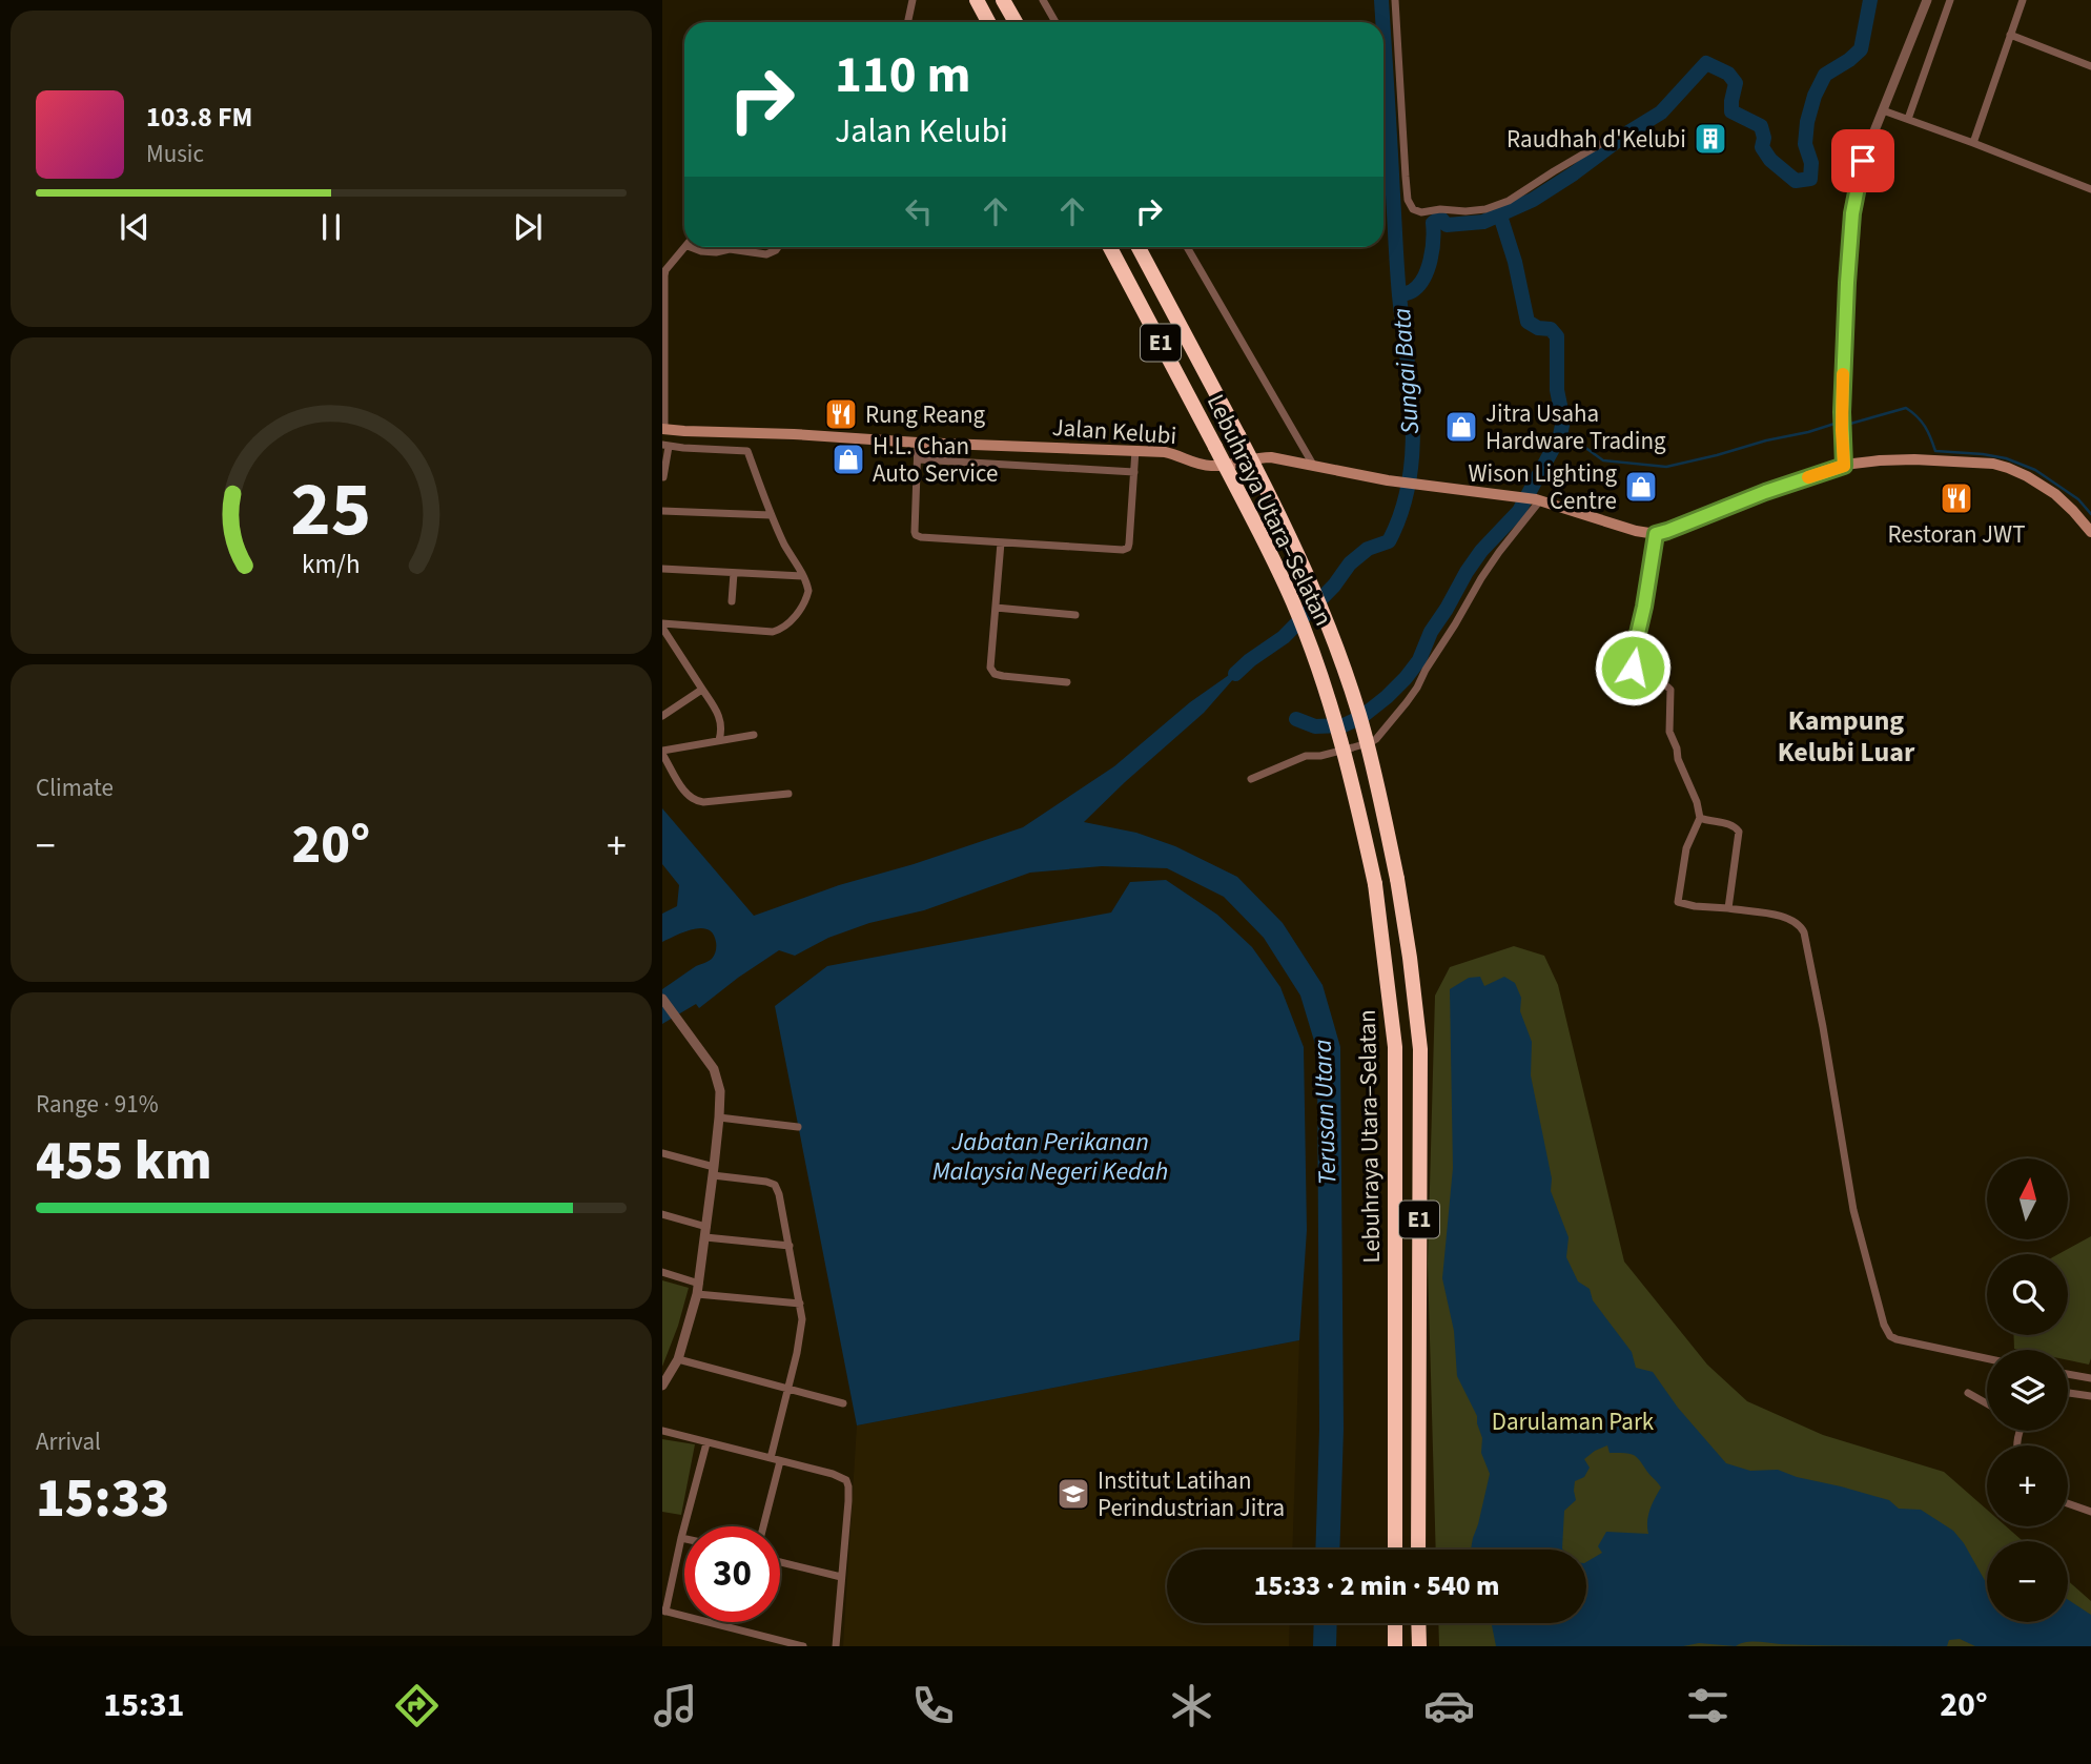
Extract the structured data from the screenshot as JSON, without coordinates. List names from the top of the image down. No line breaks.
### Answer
{"streets":{"highway":["E1","Lebuhraya Utara–Selatan"],"main road":["Jalan Kelubi"]},"districts":["Kampung Kelubi Luar"],"water":["Sungai Bata","Terusan Utara","Jabatan Perikanan Malaysia Negeri Kedah"],"parks":["Darulaman Park"],"places":{"building":["Raudhah d'Kelubi"],"restaurant":["Rung Reang","Restoran JWT"],"shop":["Jitra Usaha Hardware Trading","H.L. Chan Auto Service","Wison Lighting Centre"],"school or university":["Institut Latihan Perindustrian Jitra"]},"north":"top","page":{"turn":["110 m","Jalan Kelubi"],"song":["103.8 FM","Music"],"tile":["Climate",["Range · 91%","455 km"],["Arrival","15:33"]],"heat":["−","20°","+"],"map_buttons":["+","−"],"limit":"30","trip":"15:33 · 2 min · 540 m","tabs":["15:31","20°"],"gauge":["25","km/h"]}}
